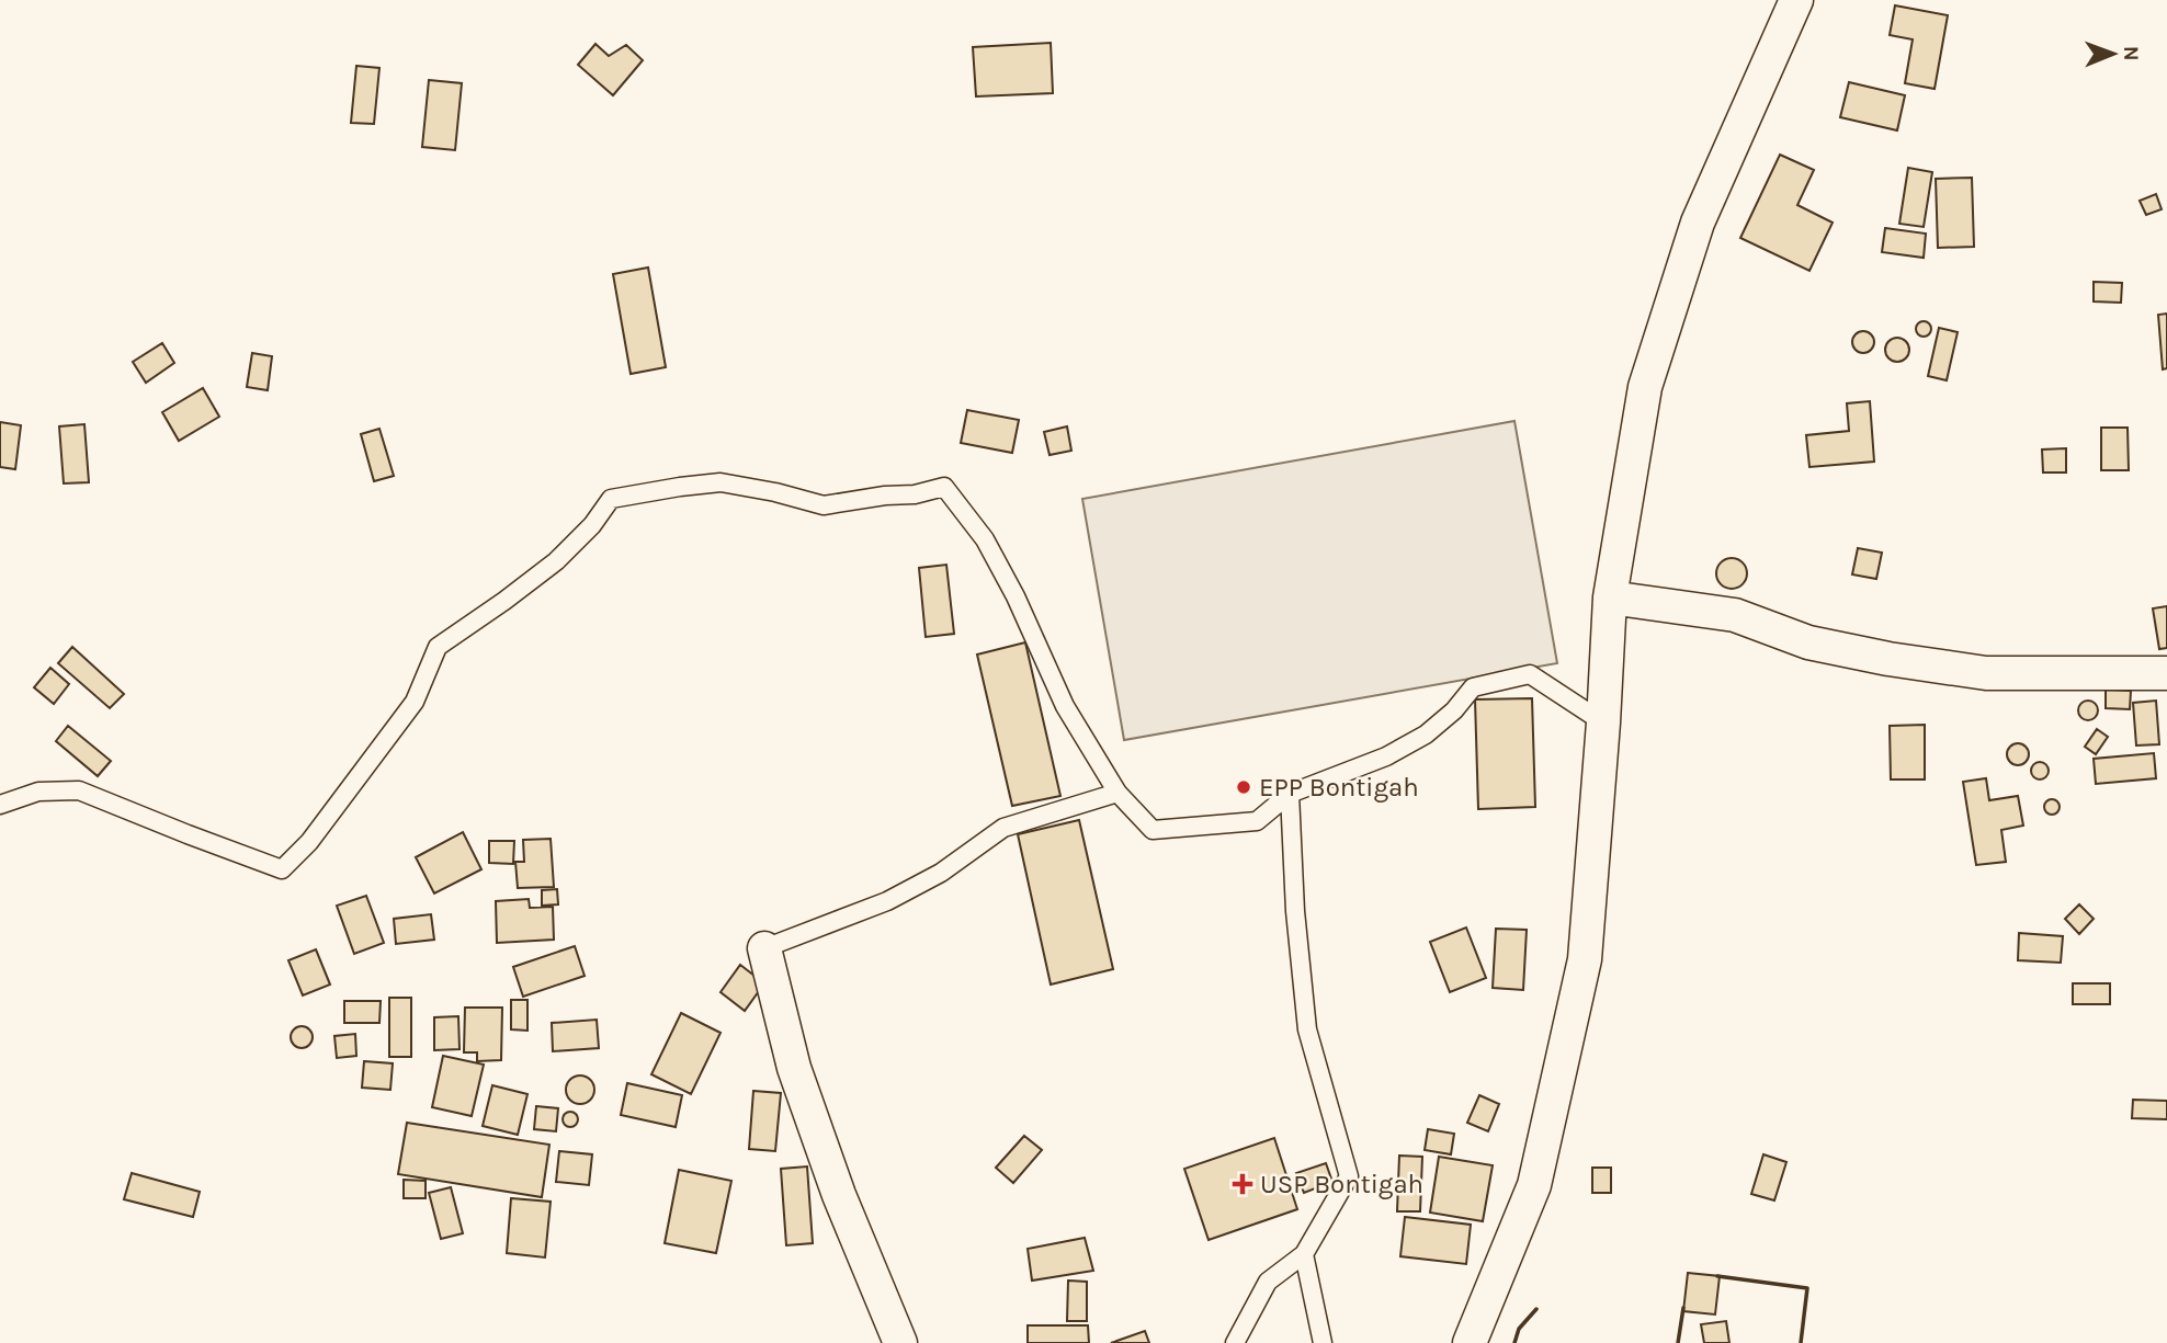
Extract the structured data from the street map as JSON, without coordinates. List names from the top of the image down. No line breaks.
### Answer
{"places":{"other":["EPP Bontigah"],"health":["USP Bontigah"]},"north":"right"}
